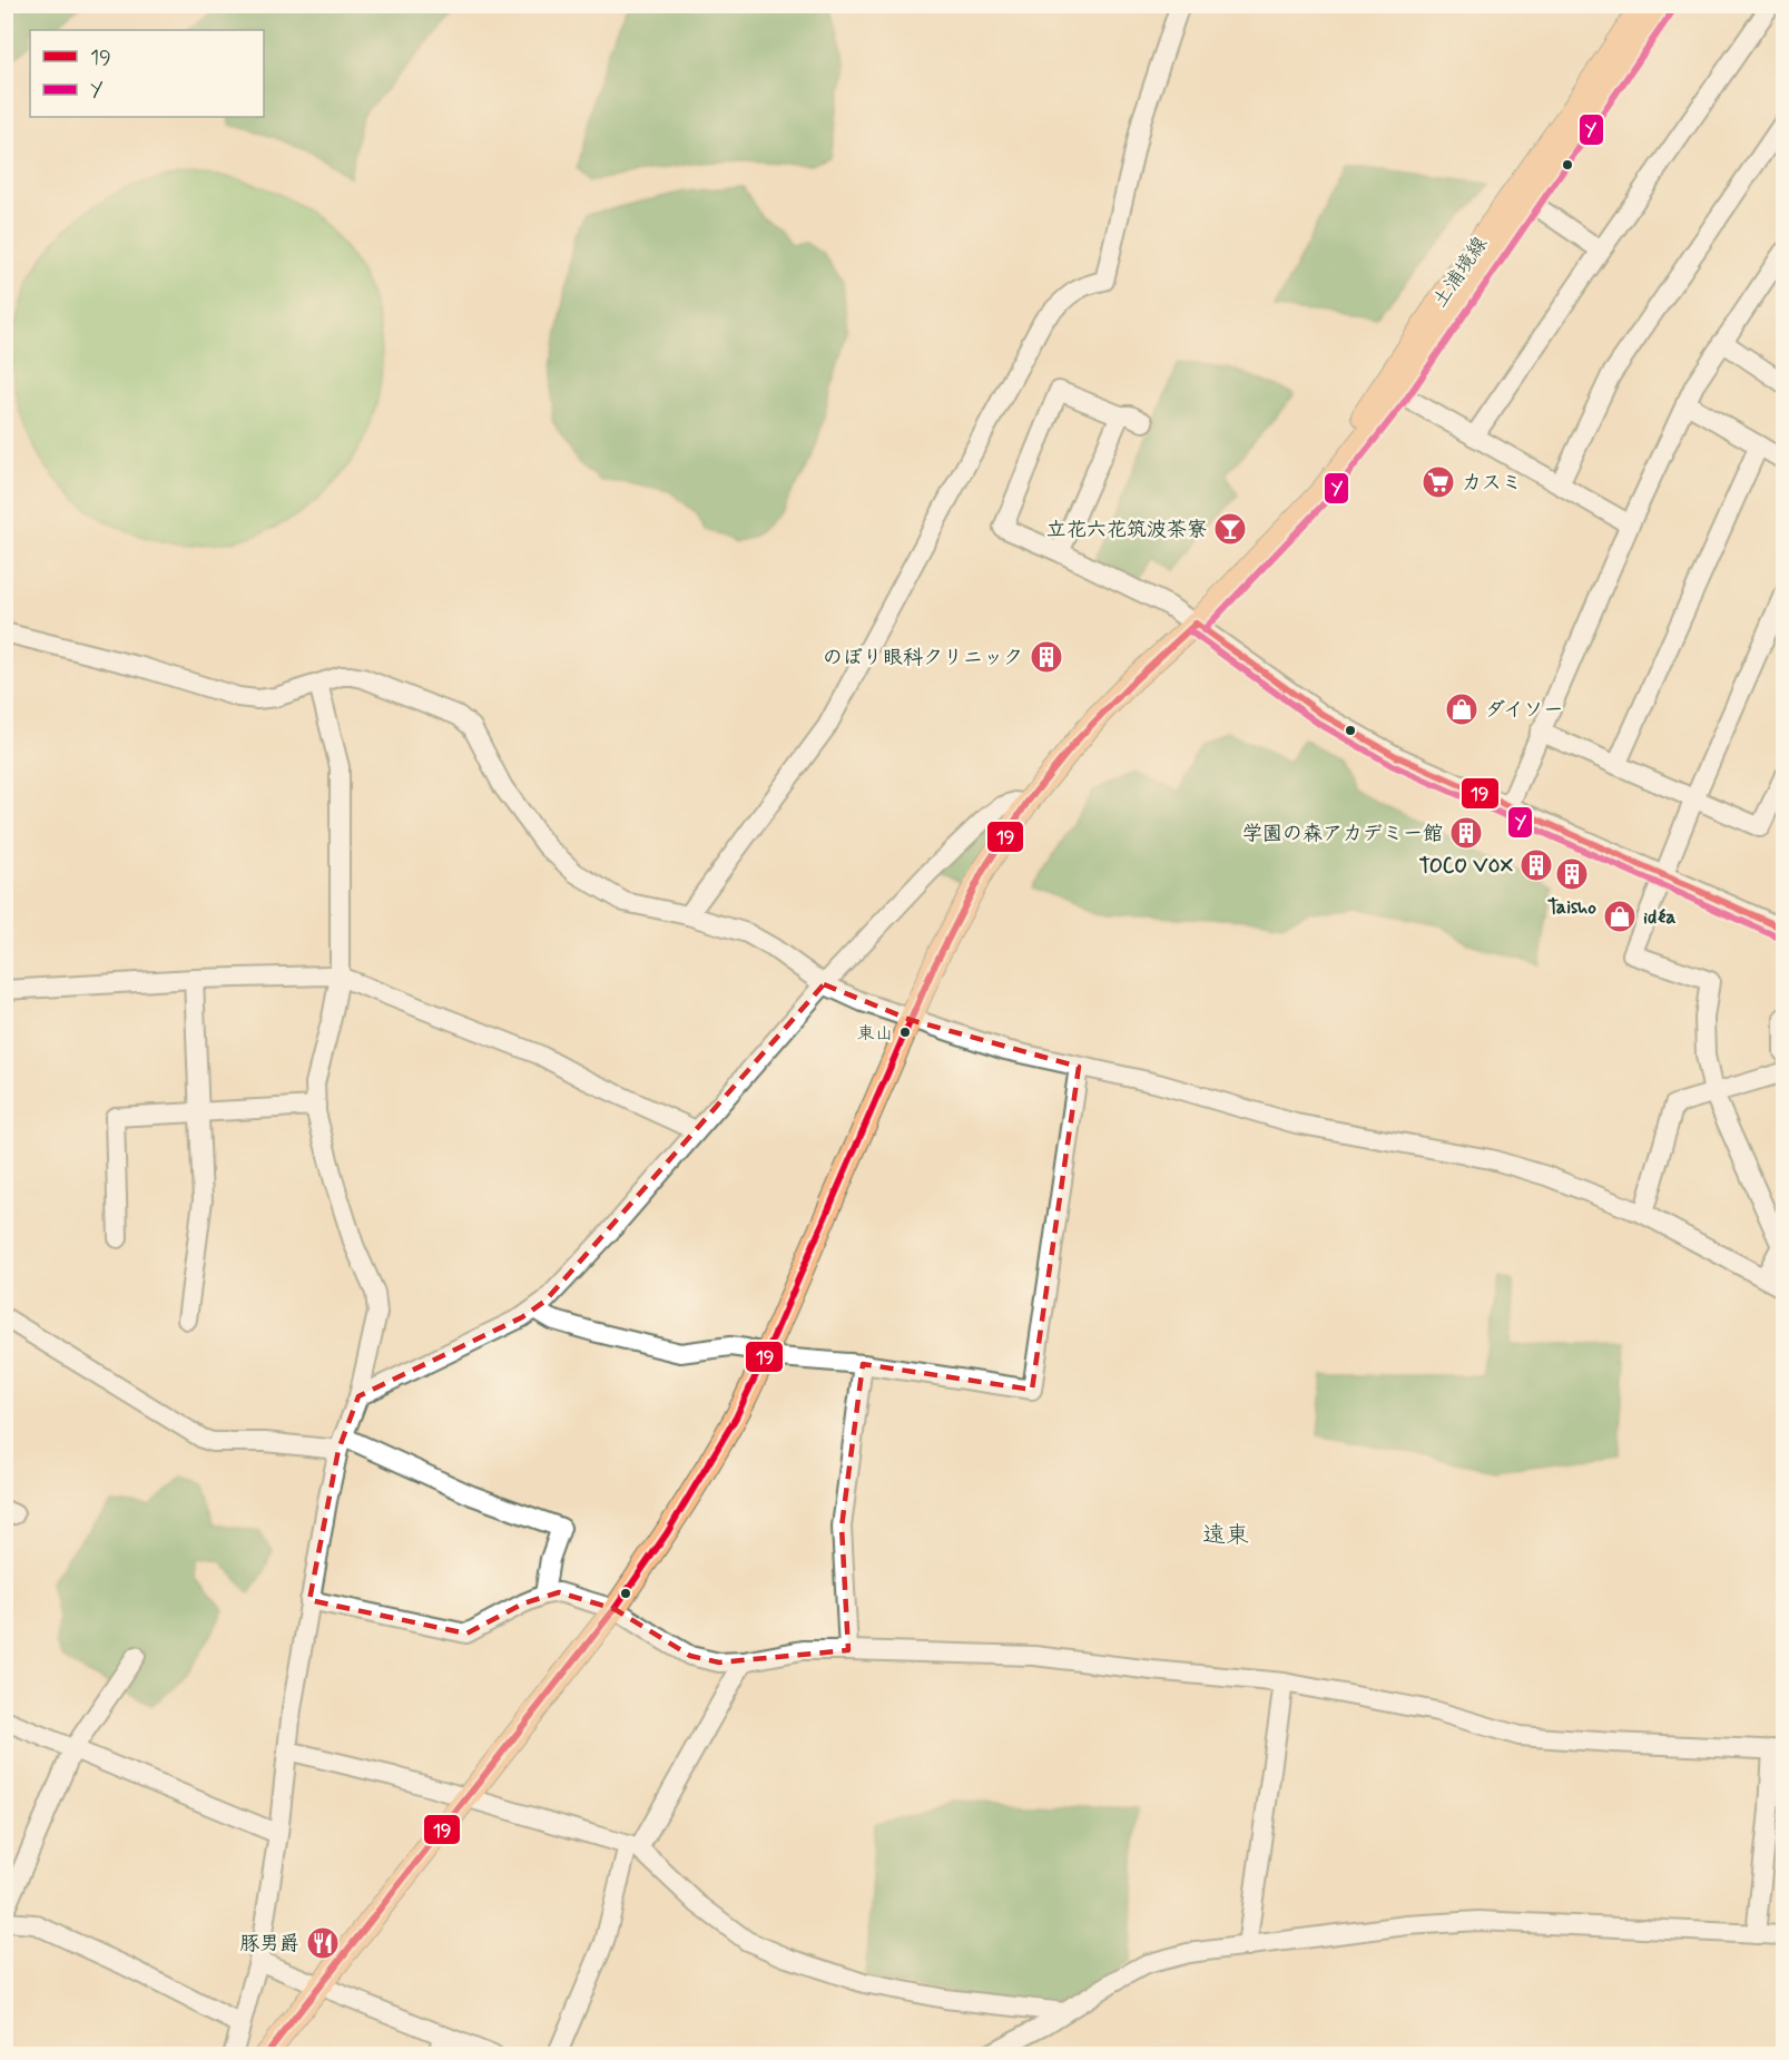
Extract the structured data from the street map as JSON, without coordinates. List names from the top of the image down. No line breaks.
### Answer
{"streets":{"main road":["土浦境線"]},"districts":["遠東"],"places":{"supermarket":["カスミ"],"bar":["立花六花筑波茶寮"],"building":["のぼり眼科クリニック","学園の森アカデミー館","TOCO VOX","Taisho"],"shop":["ダイソー","idéa"],"other":["東山"],"restaurant":["豚男爵"]},"lines":["transit line Y","transit line 19"],"legend":["19","Y"]}
